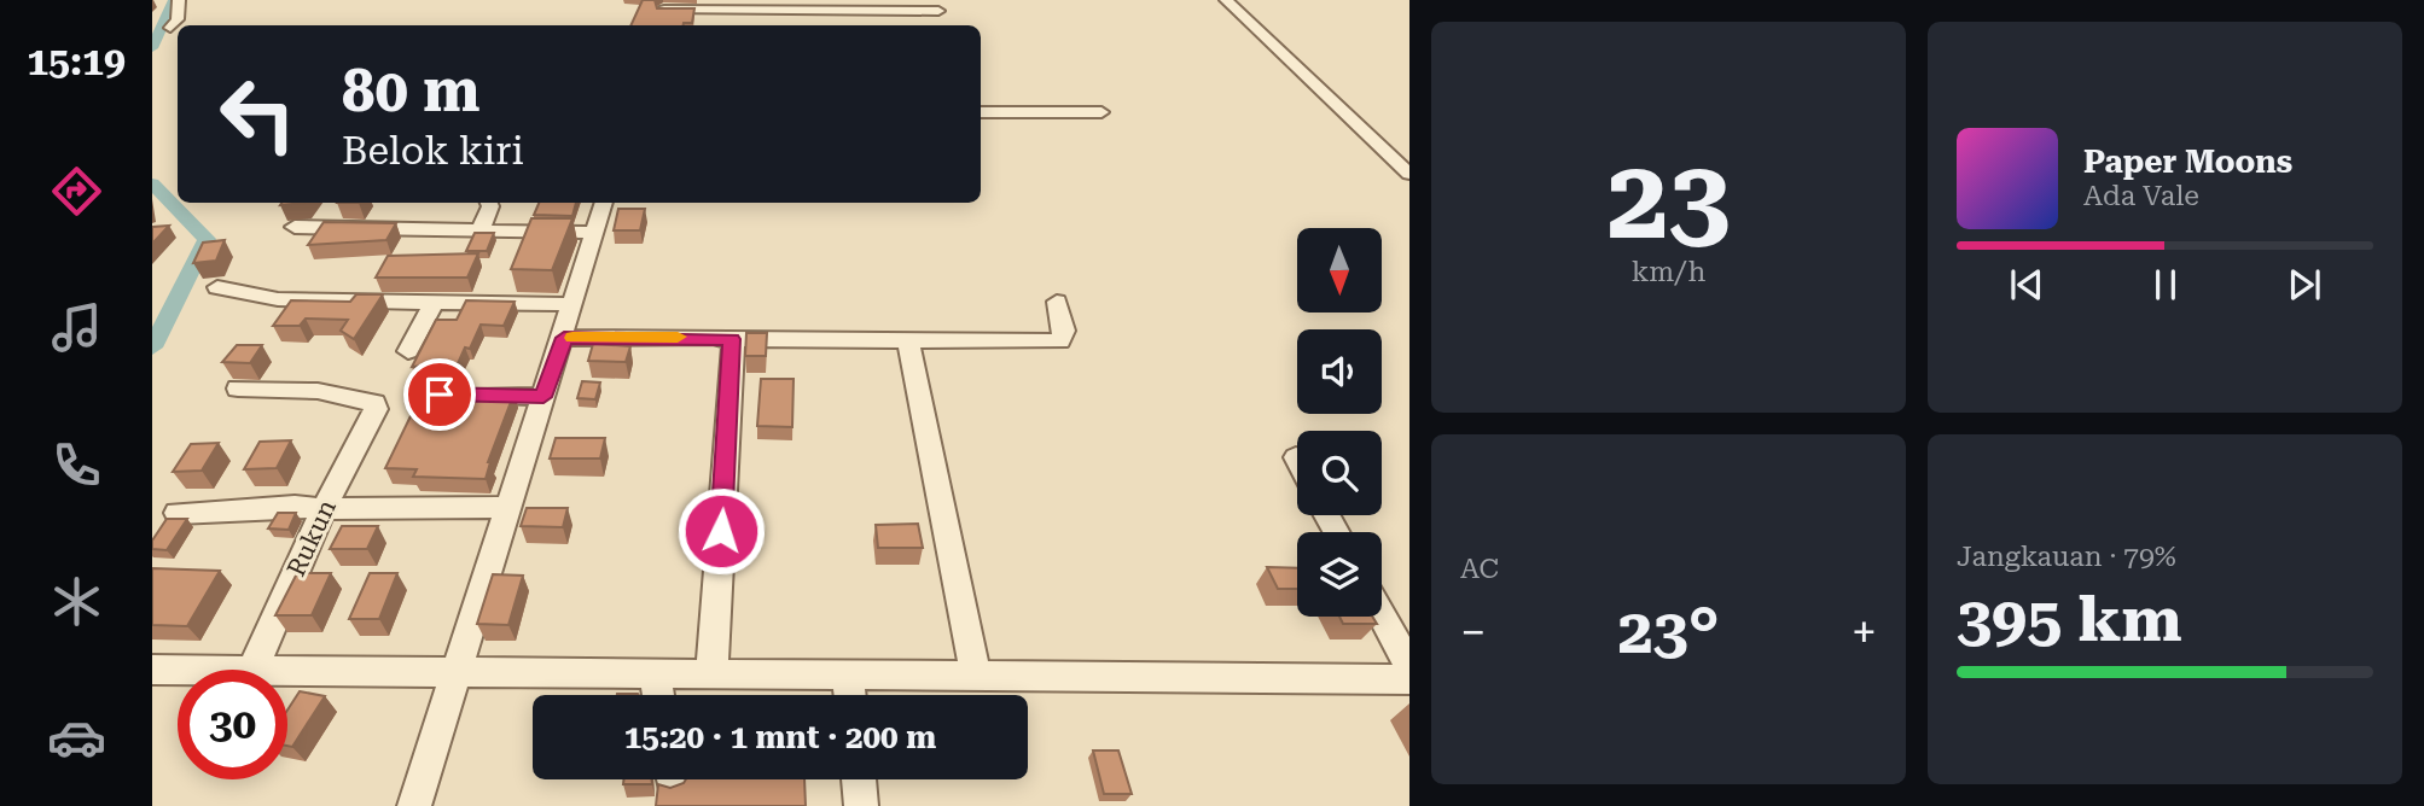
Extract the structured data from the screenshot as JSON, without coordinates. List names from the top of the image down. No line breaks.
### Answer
{"streets":{"street":["Rukun"]},"north":"bottom","page":{"tabs":"15:19","tile":[["23","km/h"],"AC",["Jangkauan · 79%","395 km"]],"turn":["80 m","Belok kiri"],"song":["Paper Moons","Ada Vale"],"heat":["−","23°","+"],"limit":"30","trip":"15:20 · 1 mnt · 200 m"}}
